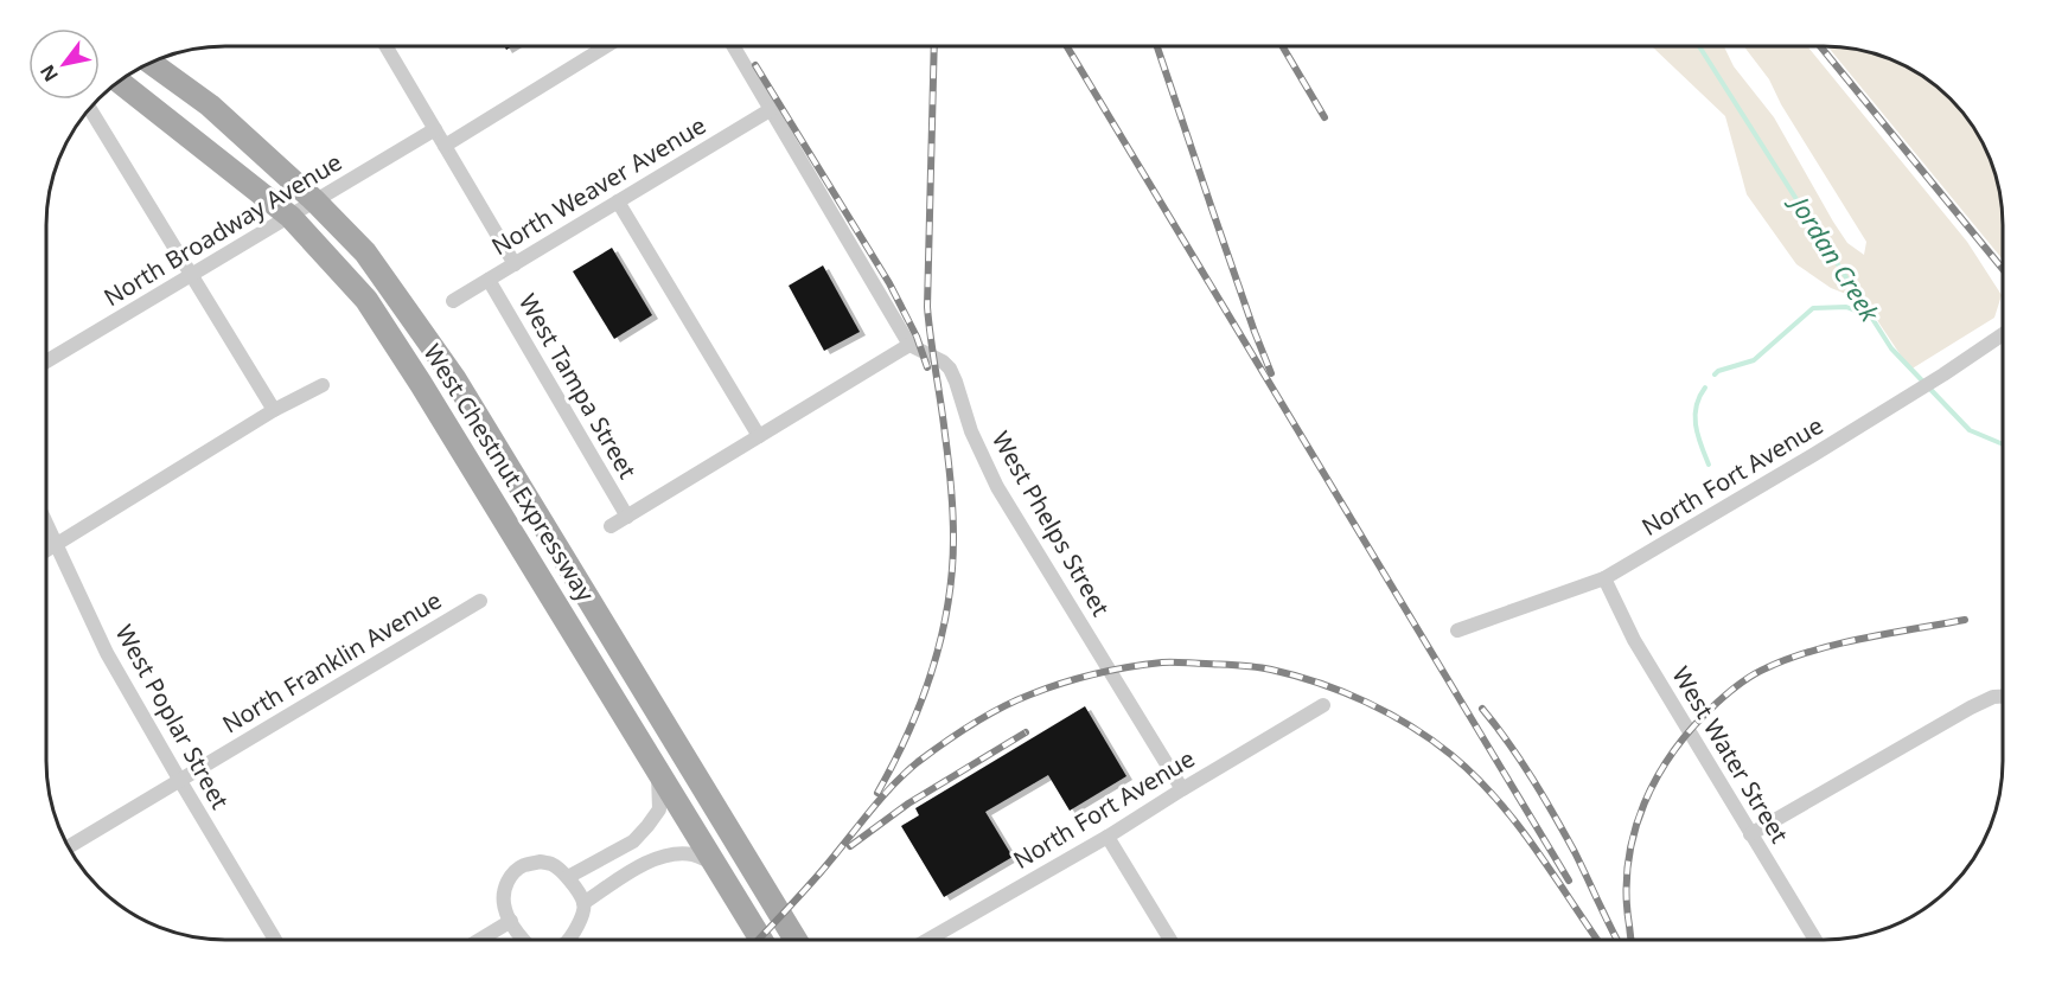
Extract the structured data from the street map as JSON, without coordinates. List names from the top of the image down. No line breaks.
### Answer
{"streets":{"main road":["West Chestnut Expressway"],"street":["North Weaver Avenue","North Broadway Avenue","West Tampa Street","North Fort Avenue","West Phelps Street","North Franklin Avenue","West Poplar Street","West Water Street"]},"crossings":[["North Weaver Avenue","West Tampa Street"],["North Broadway Avenue","West Tampa Street"],["North Broadway Avenue","West Chestnut Expressway"],["North Fort Avenue","West Phelps Street"],["North Fort Avenue","West Water Street"],["North Franklin Avenue","West Poplar Street"]],"water":["Jordan Creek"],"north":"bottom left"}
